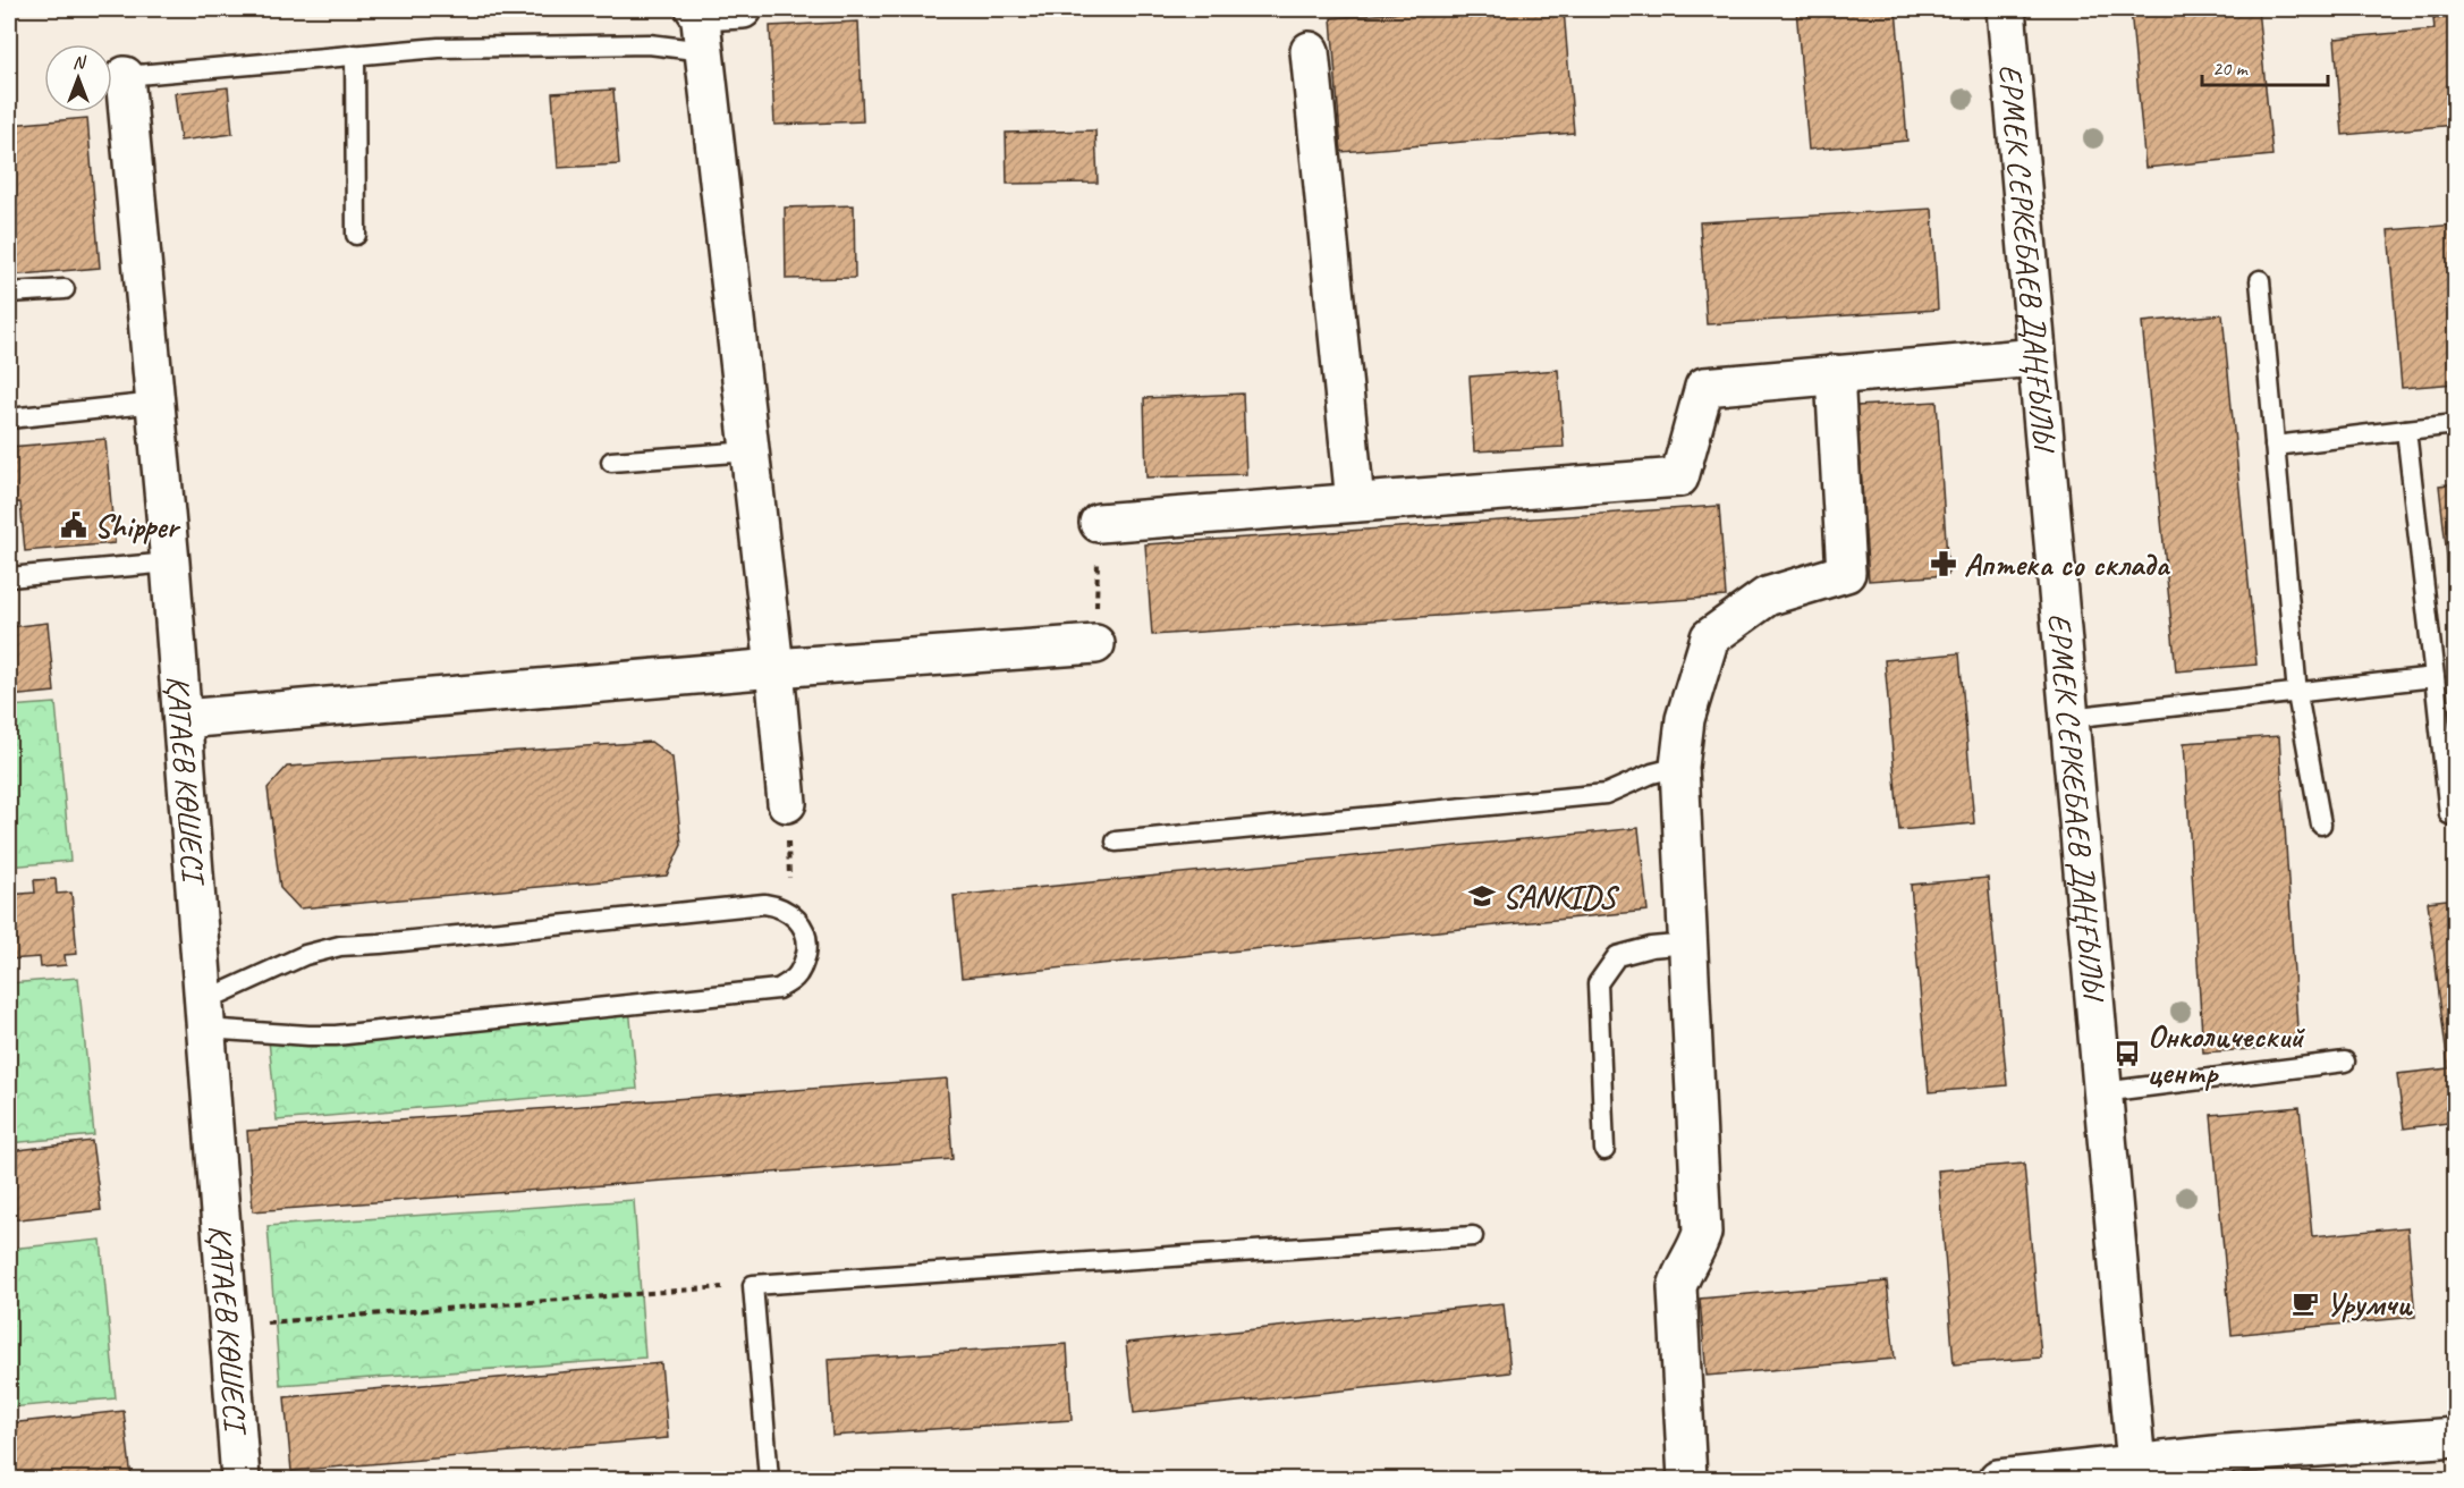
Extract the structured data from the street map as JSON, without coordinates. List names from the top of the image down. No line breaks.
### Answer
{"streets":{"street":["ЕРМЕК СЕРКЕБАЕВ ДАҢҒЫЛЫ","ҚАТАЕВ КӨШЕСІ"]},"places":{"public building":["Shipper"],"pharmacy":["Аптека со склада"],"school or university":["SANKIDS"],"bus stop":["Онколический центр"],"cafe":["Урумчи"]},"scale_bar":"20 m","north":"top"}
